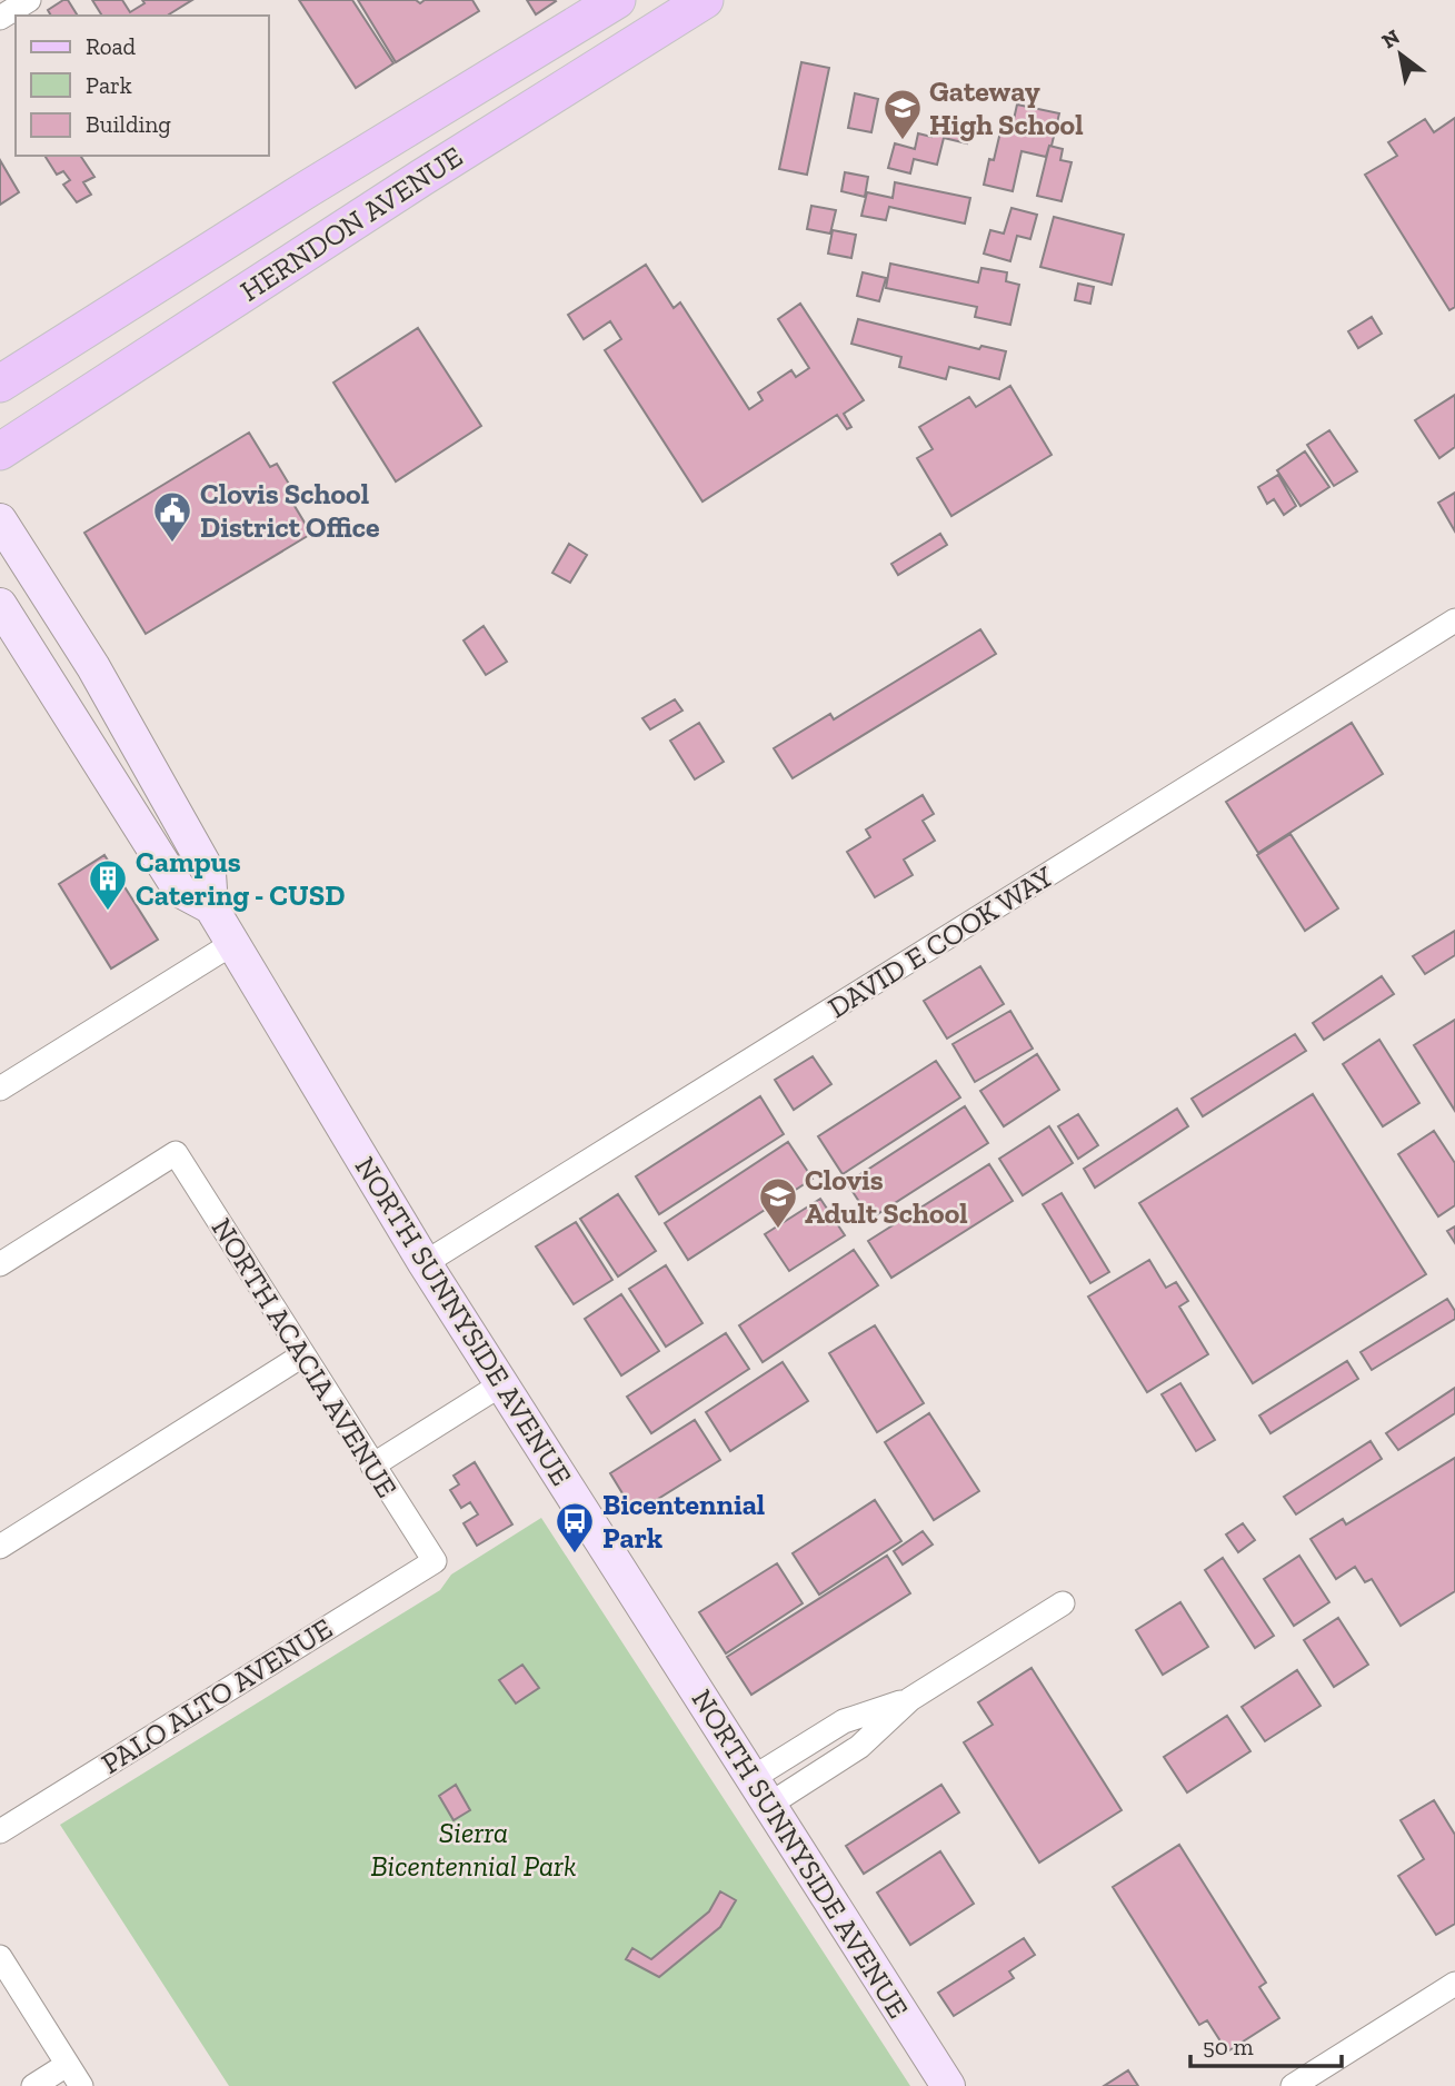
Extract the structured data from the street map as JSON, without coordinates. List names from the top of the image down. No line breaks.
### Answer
{"streets":{"main road":["HERNDON AVENUE","NORTH SUNNYSIDE AVENUE"],"street":["DAVID E COOK WAY","NORTH ACACIA AVENUE","PALO ALTO AVENUE"]},"crossings":[["DAVID E COOK WAY","NORTH SUNNYSIDE AVENUE"],["NORTH ACACIA AVENUE","PALO ALTO AVENUE"]],"parks":["Sierra Bicentennial Park"],"places":{"school or university":["Gateway High School","Clovis Adult School"],"public building":["Clovis School District Office"],"building":["Campus Catering - CUSD"],"bus stop":["Bicentennial Park"]},"legend":["Road","Park","Building"],"scale_bar":"50 m","north":"top left"}
